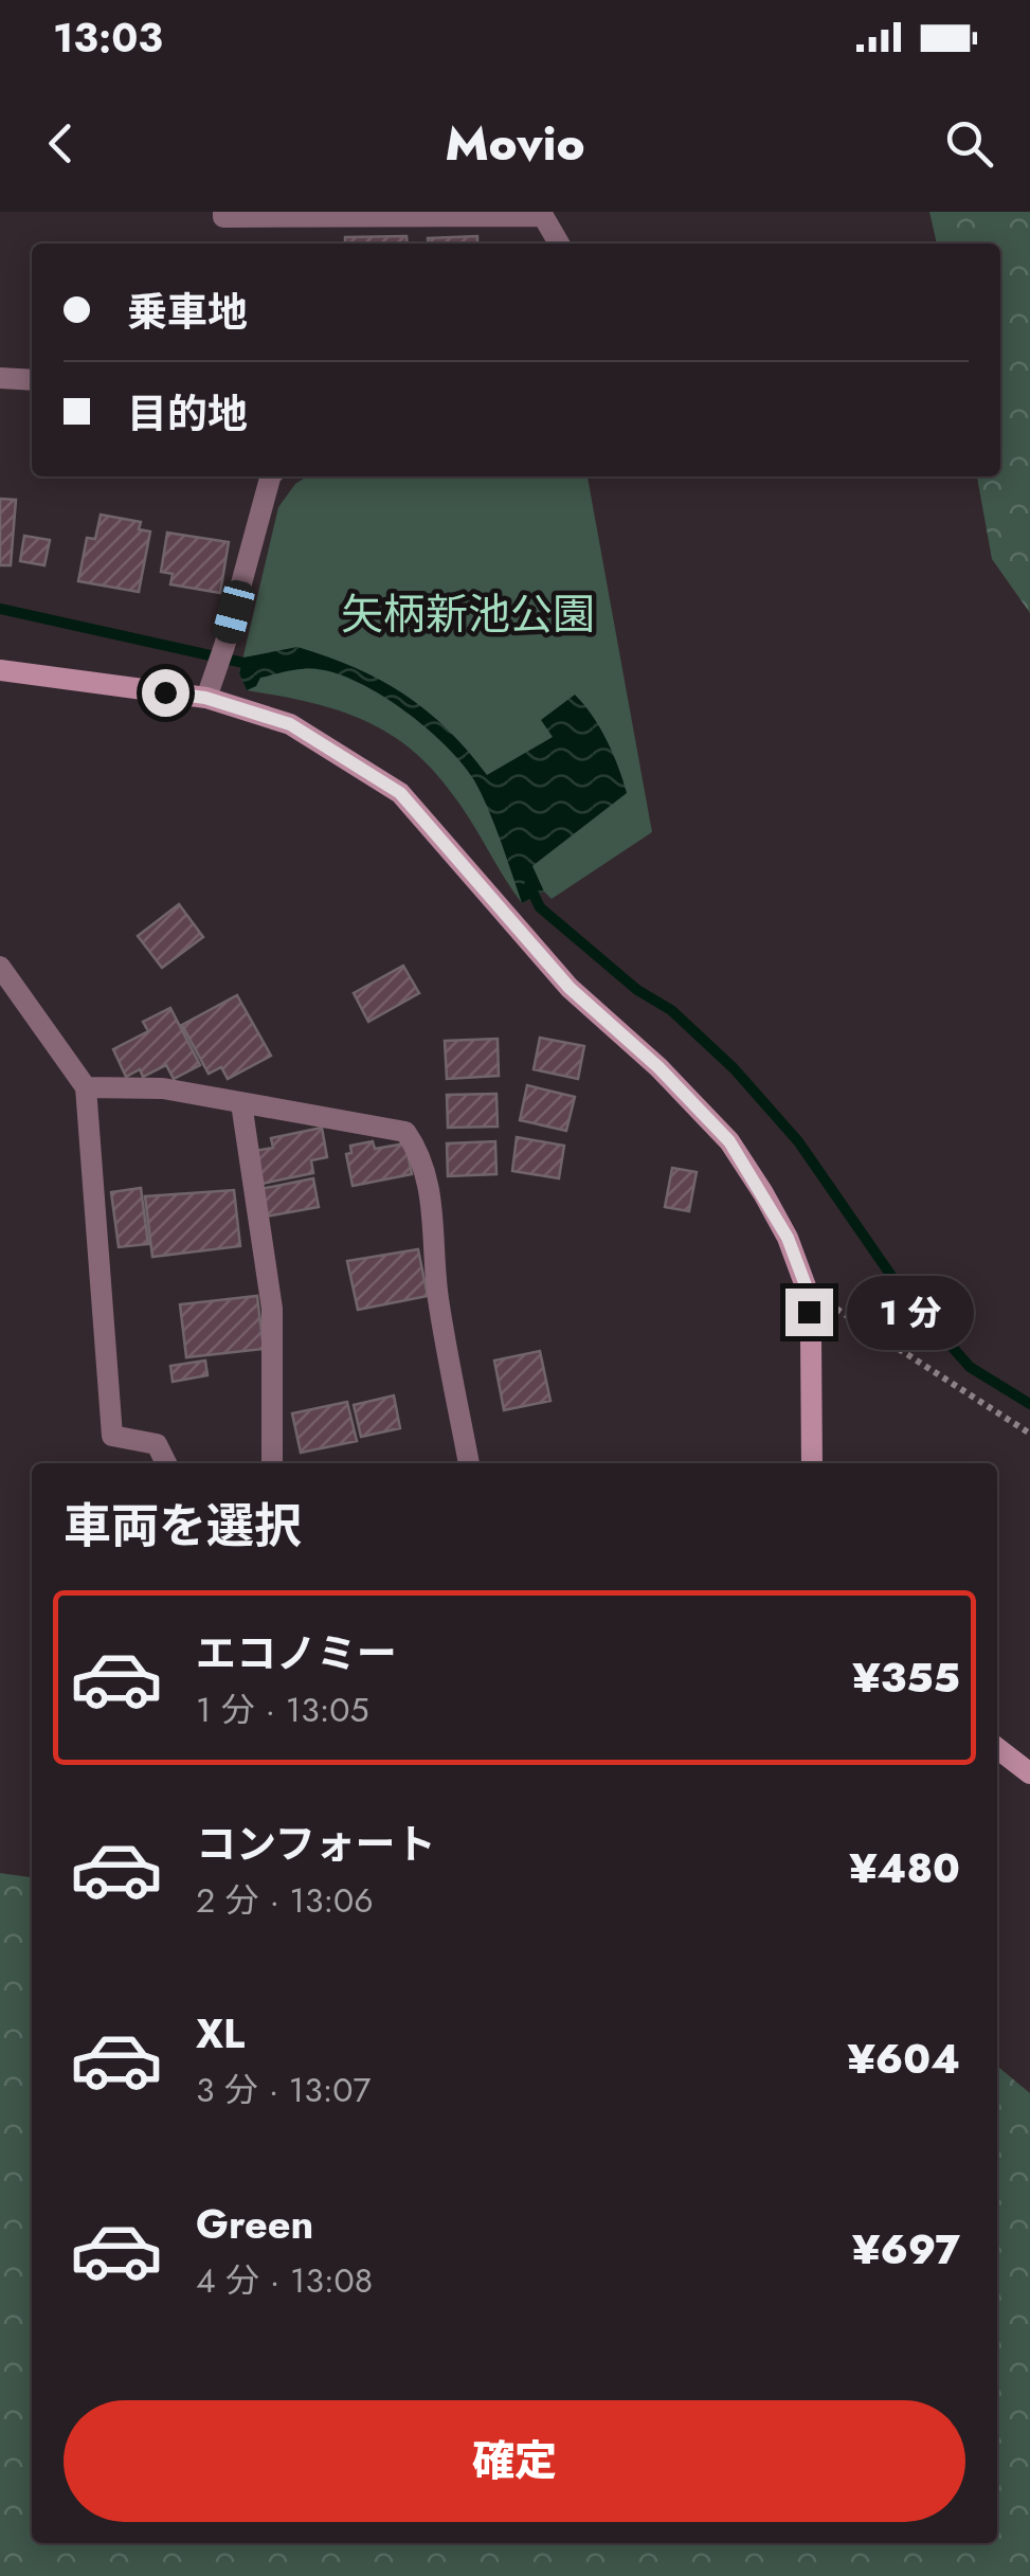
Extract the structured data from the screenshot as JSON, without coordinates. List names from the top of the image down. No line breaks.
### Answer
{"parks":["矢柄新池公園"],"page":{"status":"13:03","header":"Movio","banner":["乗車地","目的地"],"bubble":"1 分","heading":"車両を選択","list":[{"name":"エコノミー","note":"1 分 · 13:05","value":"¥355"},{"name":"コンフォート","note":"2 分 · 13:06","value":"¥480"},{"name":"XL","note":"3 分 · 13:07","value":"¥604"},{"name":"Green","note":"4 分 · 13:08","value":"¥697"}],"buttons":"確定"}}
